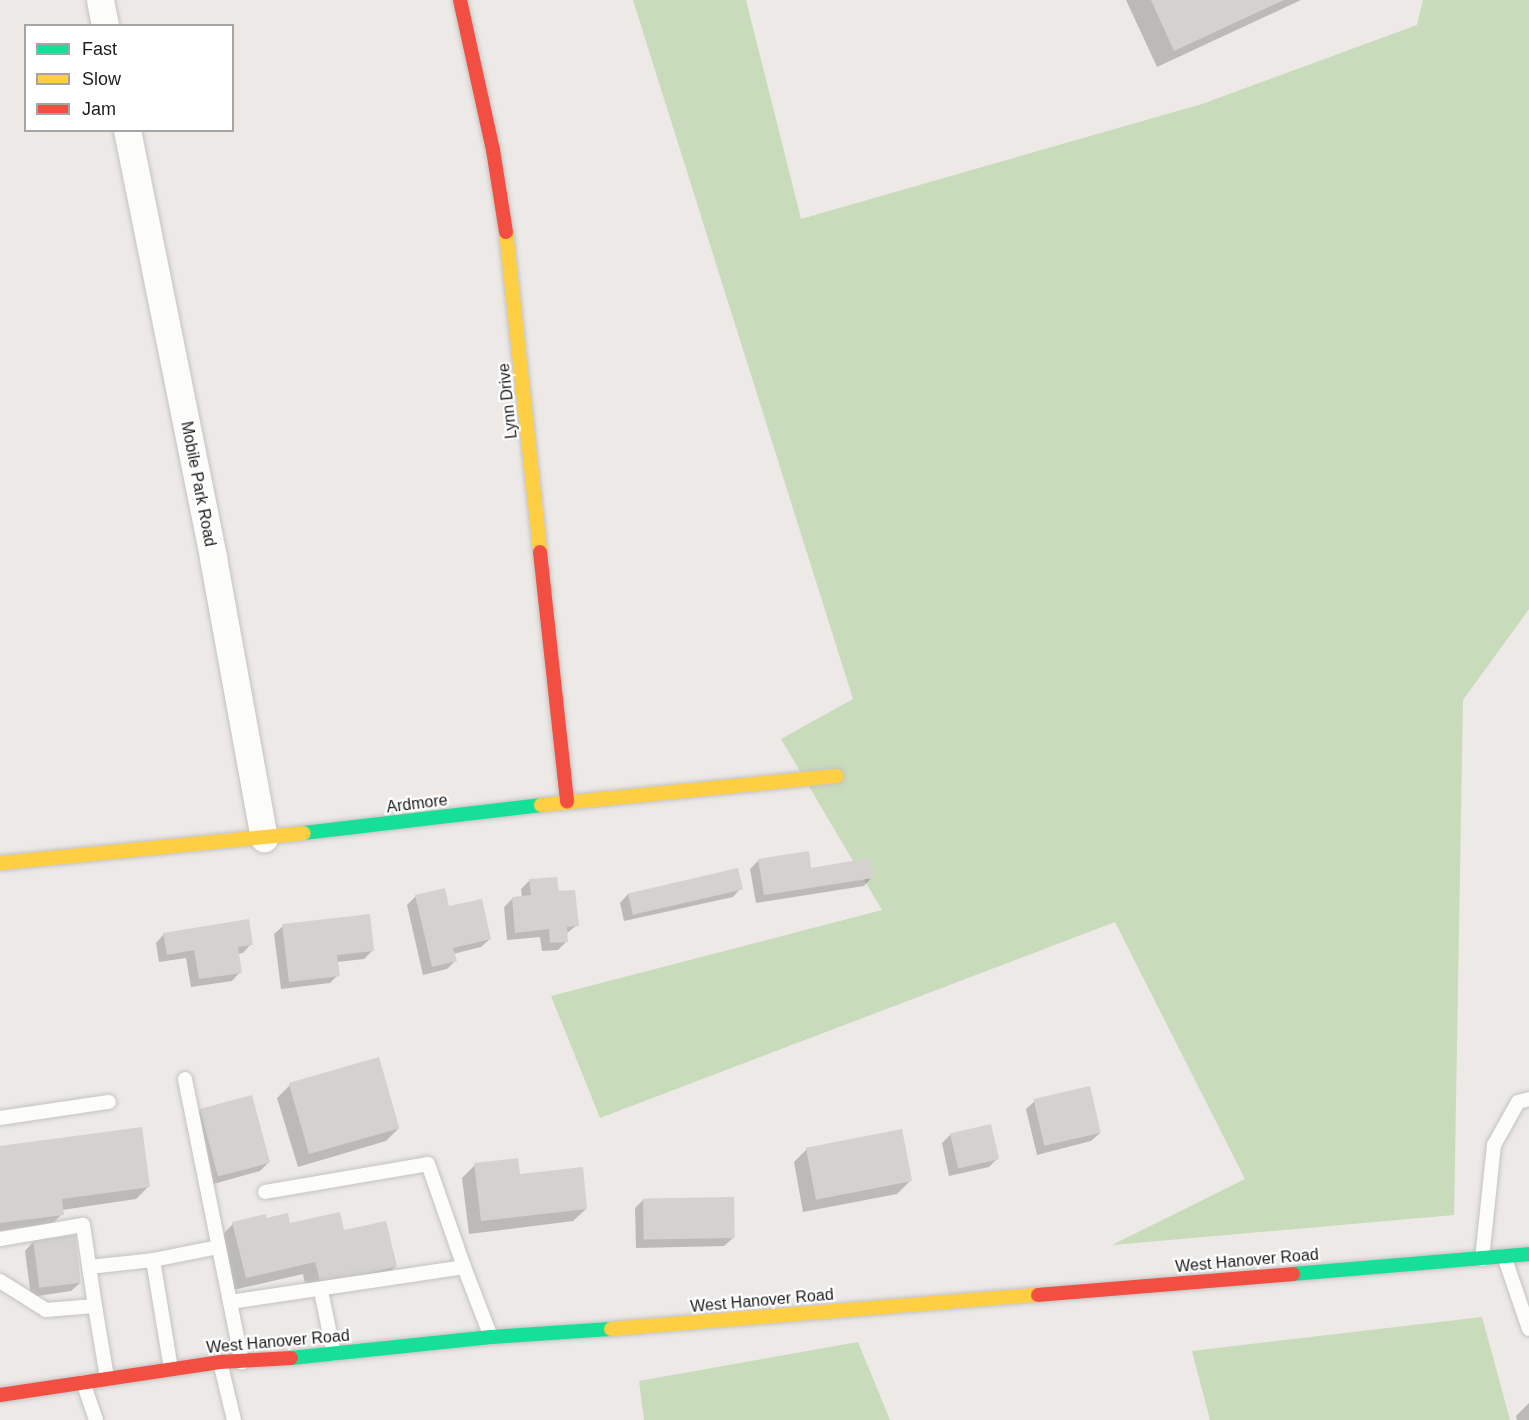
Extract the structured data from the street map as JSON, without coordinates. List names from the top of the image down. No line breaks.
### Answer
{"streets":{"street":["Lynn Drive","Mobile Park Road","Ardmore","West Hanover Road"]},"crossings":[["Lynn Drive","Ardmore"],["Mobile Park Road","Ardmore"]],"legend":["Fast","Slow","Jam"]}
